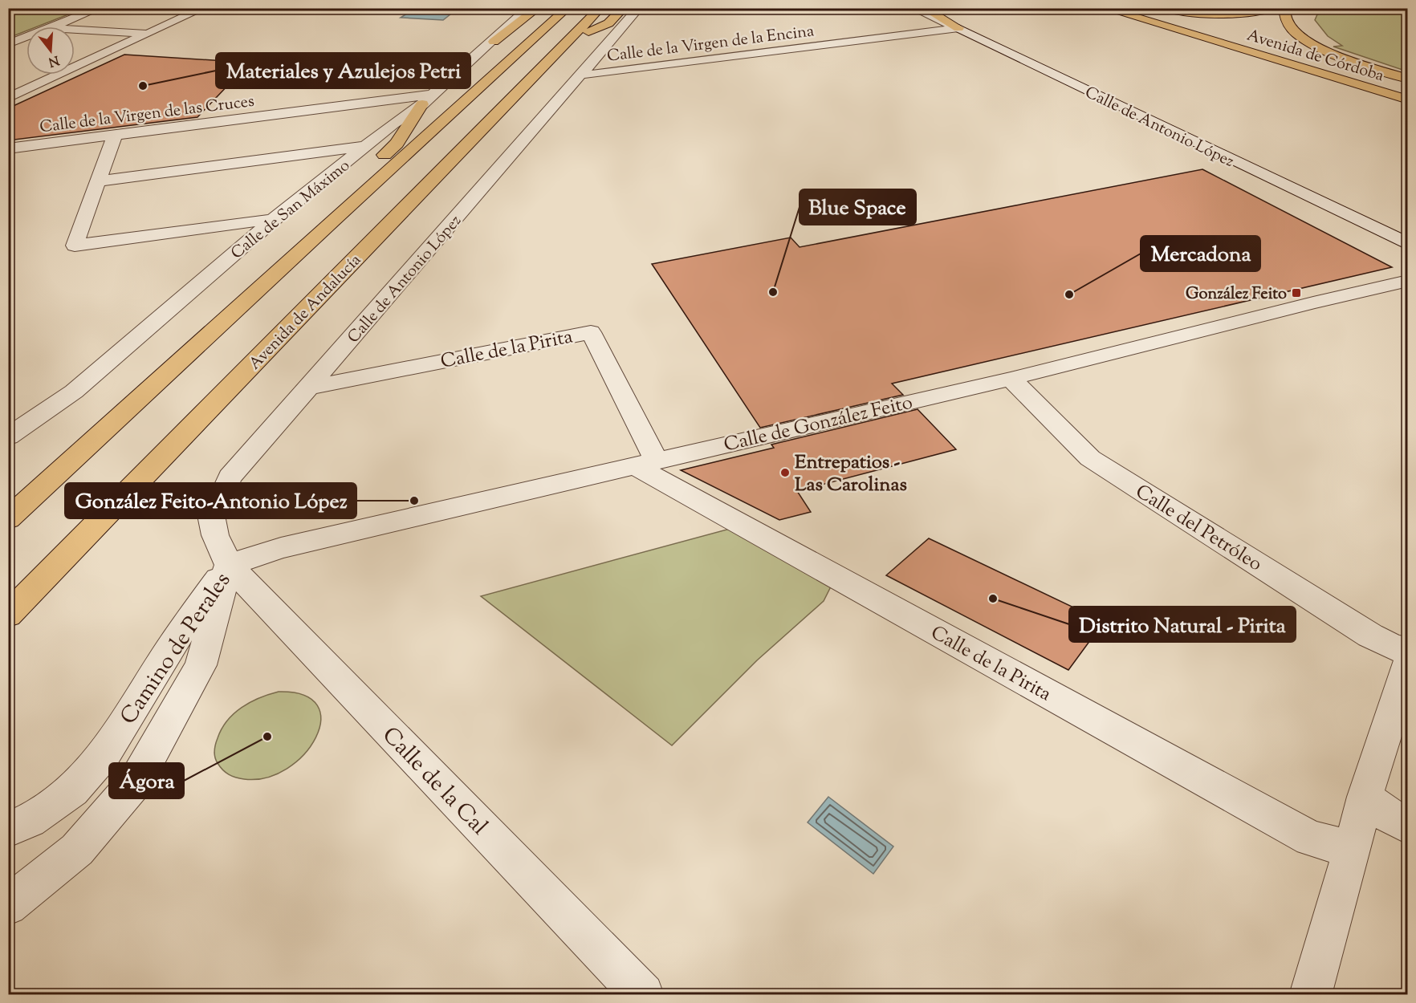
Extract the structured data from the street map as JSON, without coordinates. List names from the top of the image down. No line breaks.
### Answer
{"streets":{"main road":["Avenida de Córdoba","Avenida de Andalucía"],"street":["Calle de la Virgen de la Encina","Calle de la Virgen de las Cruces","Calle de Antonio López","Calle de San Máximo","Calle de la Pirita","Calle de González Feito","Calle del Petróleo","Camino de Perales","Calle de la Cal"]},"crossings":[["Calle de la Virgen de la Encina","Calle de Antonio López"],["Calle de la Virgen de las Cruces","Calle de San Máximo"],["Calle de Antonio López","Calle de la Pirita"],["Calle de Antonio López","Calle de González Feito"],["Calle de Antonio López","Camino de Perales"],["Calle de Antonio López","Calle de la Cal"],["Calle de la Pirita","Calle de González Feito"],["Calle de González Feito","Calle del Petróleo"],["Calle de González Feito","Camino de Perales"],["Calle de González Feito","Calle de la Cal"],["Camino de Perales","Calle de la Cal"]],"places":{"other":["Materiales y Azulejos Petri","Blue Space","Mercadona","Entrepatios - Las Carolinas","González Feito-Antonio López","Distrito Natural - Pirita","Ágora"],"transit":["González Feito"]},"north":"bottom"}
